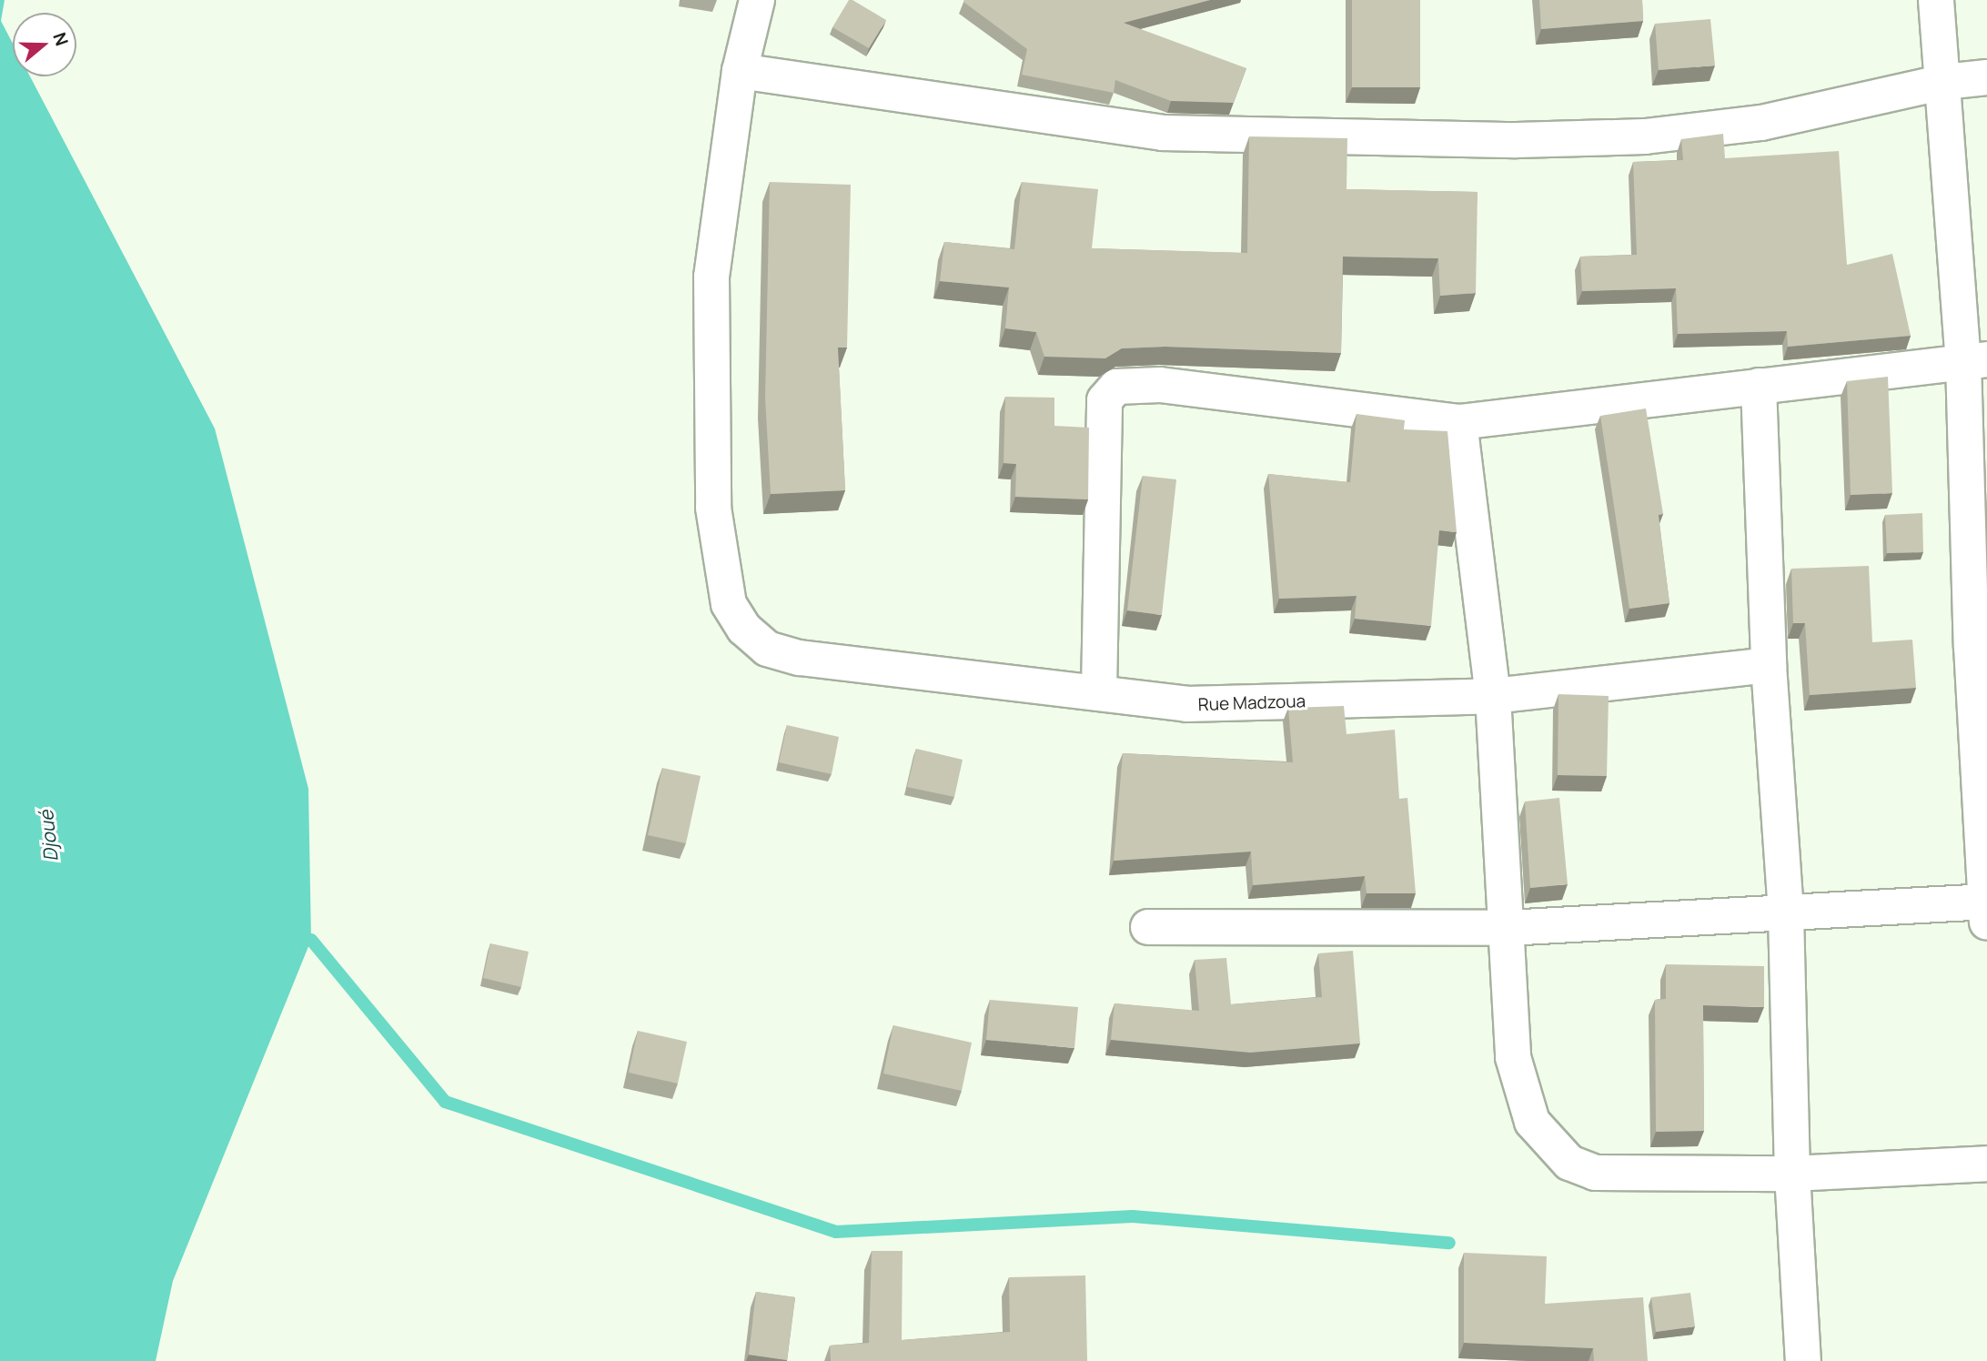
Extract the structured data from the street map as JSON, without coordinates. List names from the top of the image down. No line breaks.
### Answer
{"streets":{"street":["Rue Madzoua"]},"water":["Djoué"],"north":"right"}
